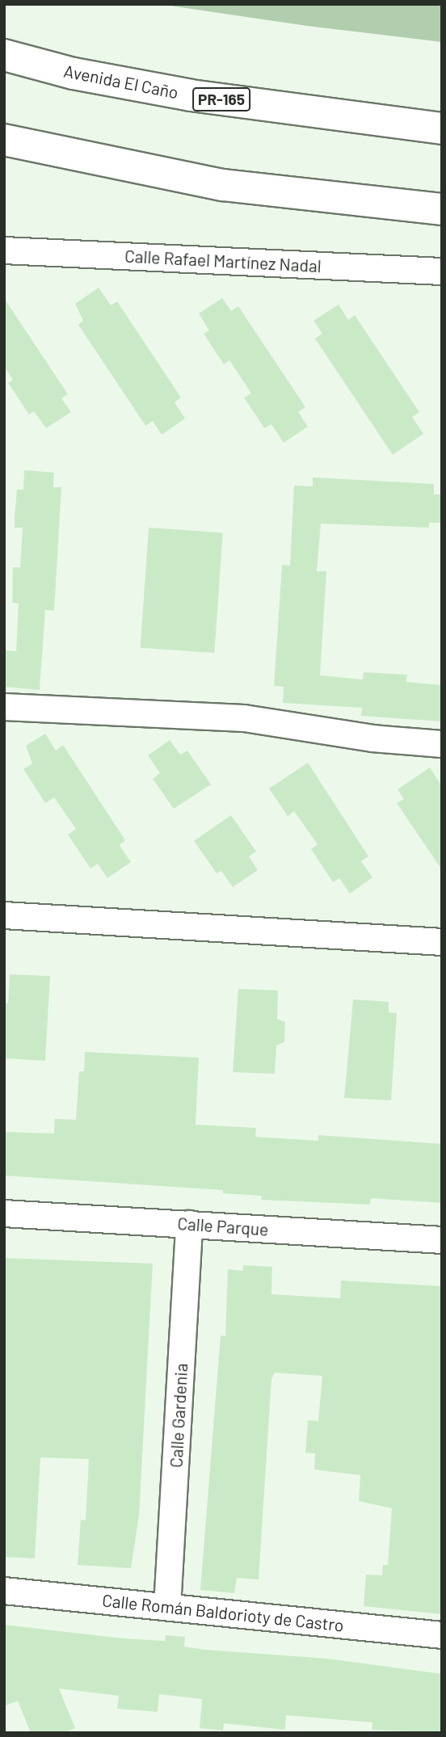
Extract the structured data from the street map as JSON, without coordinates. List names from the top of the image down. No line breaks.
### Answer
{"streets":{"highway":["Avenida El Caño","PR-165"],"street":["Calle Rafael Martínez Nadal","Calle Parque","Calle Gardenia","Calle Román Baldorioty de Castro"]},"crossings":[["Calle Parque","Calle Gardenia"],["Calle Gardenia","Calle Román Baldorioty de Castro"]]}
